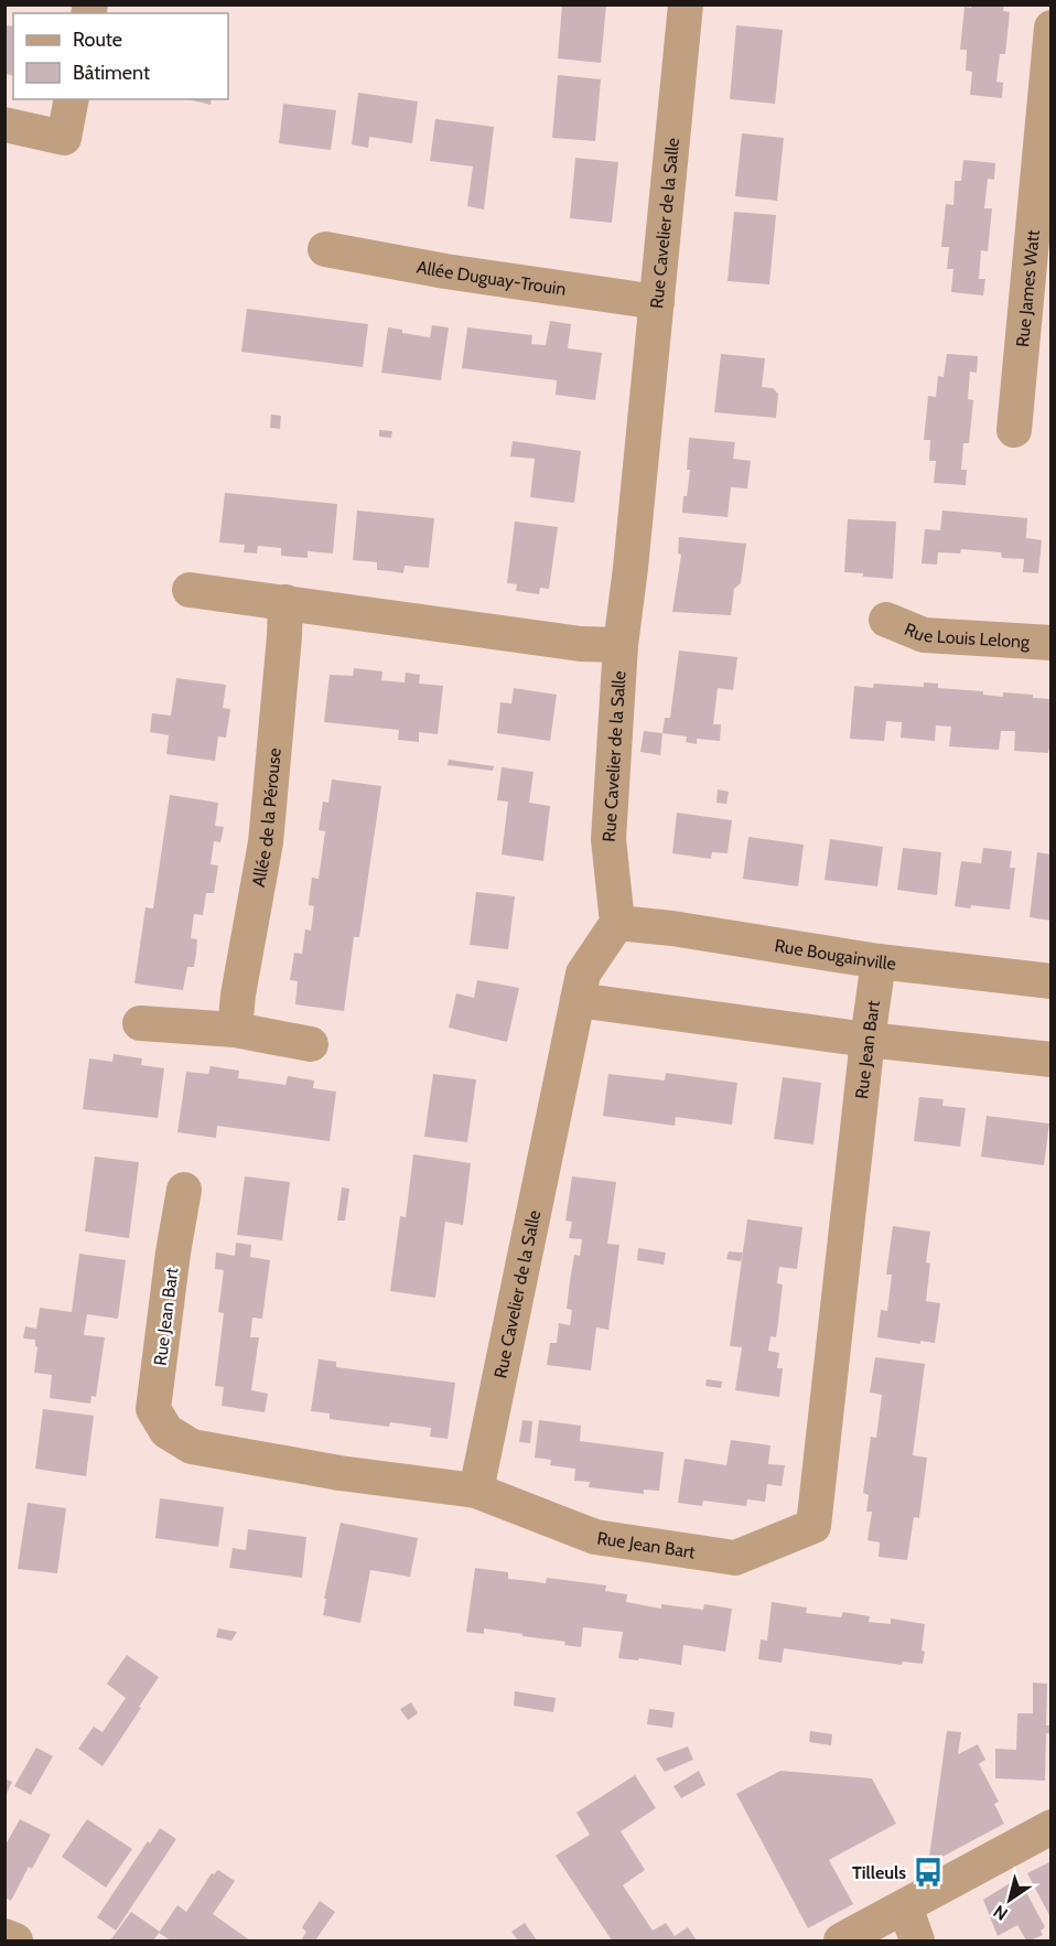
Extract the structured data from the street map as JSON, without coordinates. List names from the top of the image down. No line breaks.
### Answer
{"streets":{"street":["Rue Cavelier de la Salle","Allée Duguay-Trouin","Rue James Watt","Rue Louis Lelong","Allée de la Pérouse","Rue Bougainville","Rue Jean Bart"]},"crossings":[["Rue Cavelier de la Salle","Allée Duguay-Trouin"],["Rue Cavelier de la Salle","Rue Bougainville"],["Rue Cavelier de la Salle","Rue Jean Bart"],["Rue Bougainville","Rue Jean Bart"]],"places":{"bus stop":["Tilleuls"]},"legend":["Route","Bâtiment"],"north":"bottom left"}
